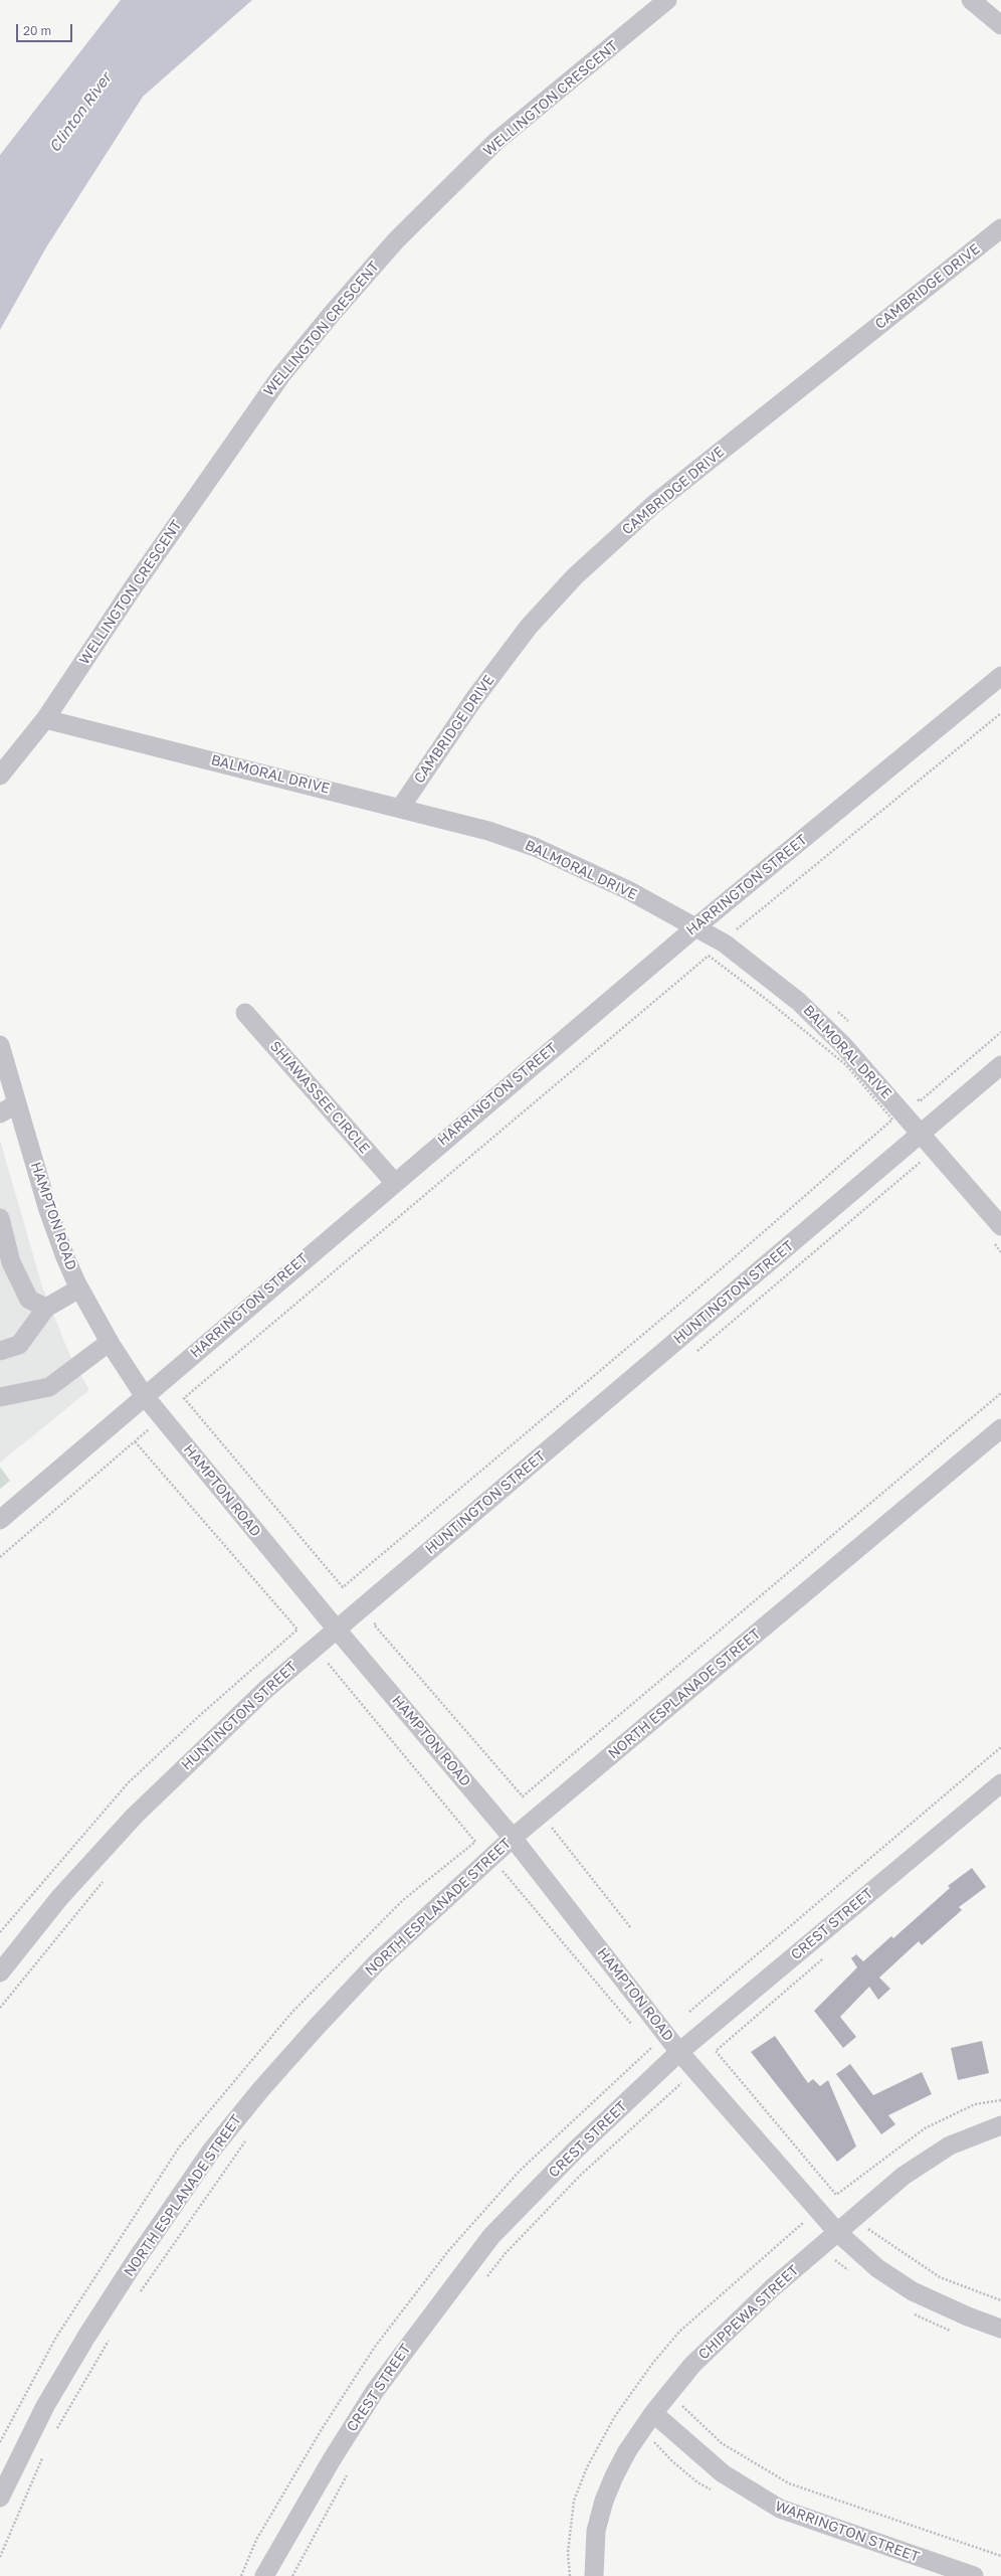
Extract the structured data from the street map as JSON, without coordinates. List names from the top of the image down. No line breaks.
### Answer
{"streets":{"street":["WELLINGTON CRESCENT","CAMBRIDGE DRIVE","BALMORAL DRIVE","HARRINGTON STREET","SHIAWASSEE CIRCLE","HAMPTON ROAD","HUNTINGTON STREET","NORTH ESPLANADE STREET","CREST STREET","CHIPPEWA STREET","WARRINGTON STREET"]},"crossings":[["WELLINGTON CRESCENT","BALMORAL DRIVE"],["CAMBRIDGE DRIVE","BALMORAL DRIVE"],["BALMORAL DRIVE","HARRINGTON STREET"],["BALMORAL DRIVE","HUNTINGTON STREET"],["HARRINGTON STREET","SHIAWASSEE CIRCLE"],["HARRINGTON STREET","HAMPTON ROAD"],["HAMPTON ROAD","HUNTINGTON STREET"],["HAMPTON ROAD","NORTH ESPLANADE STREET"],["HAMPTON ROAD","CREST STREET"],["HAMPTON ROAD","CHIPPEWA STREET"],["CHIPPEWA STREET","WARRINGTON STREET"]],"water":["Clinton River"],"scale_bar":"20 m"}
